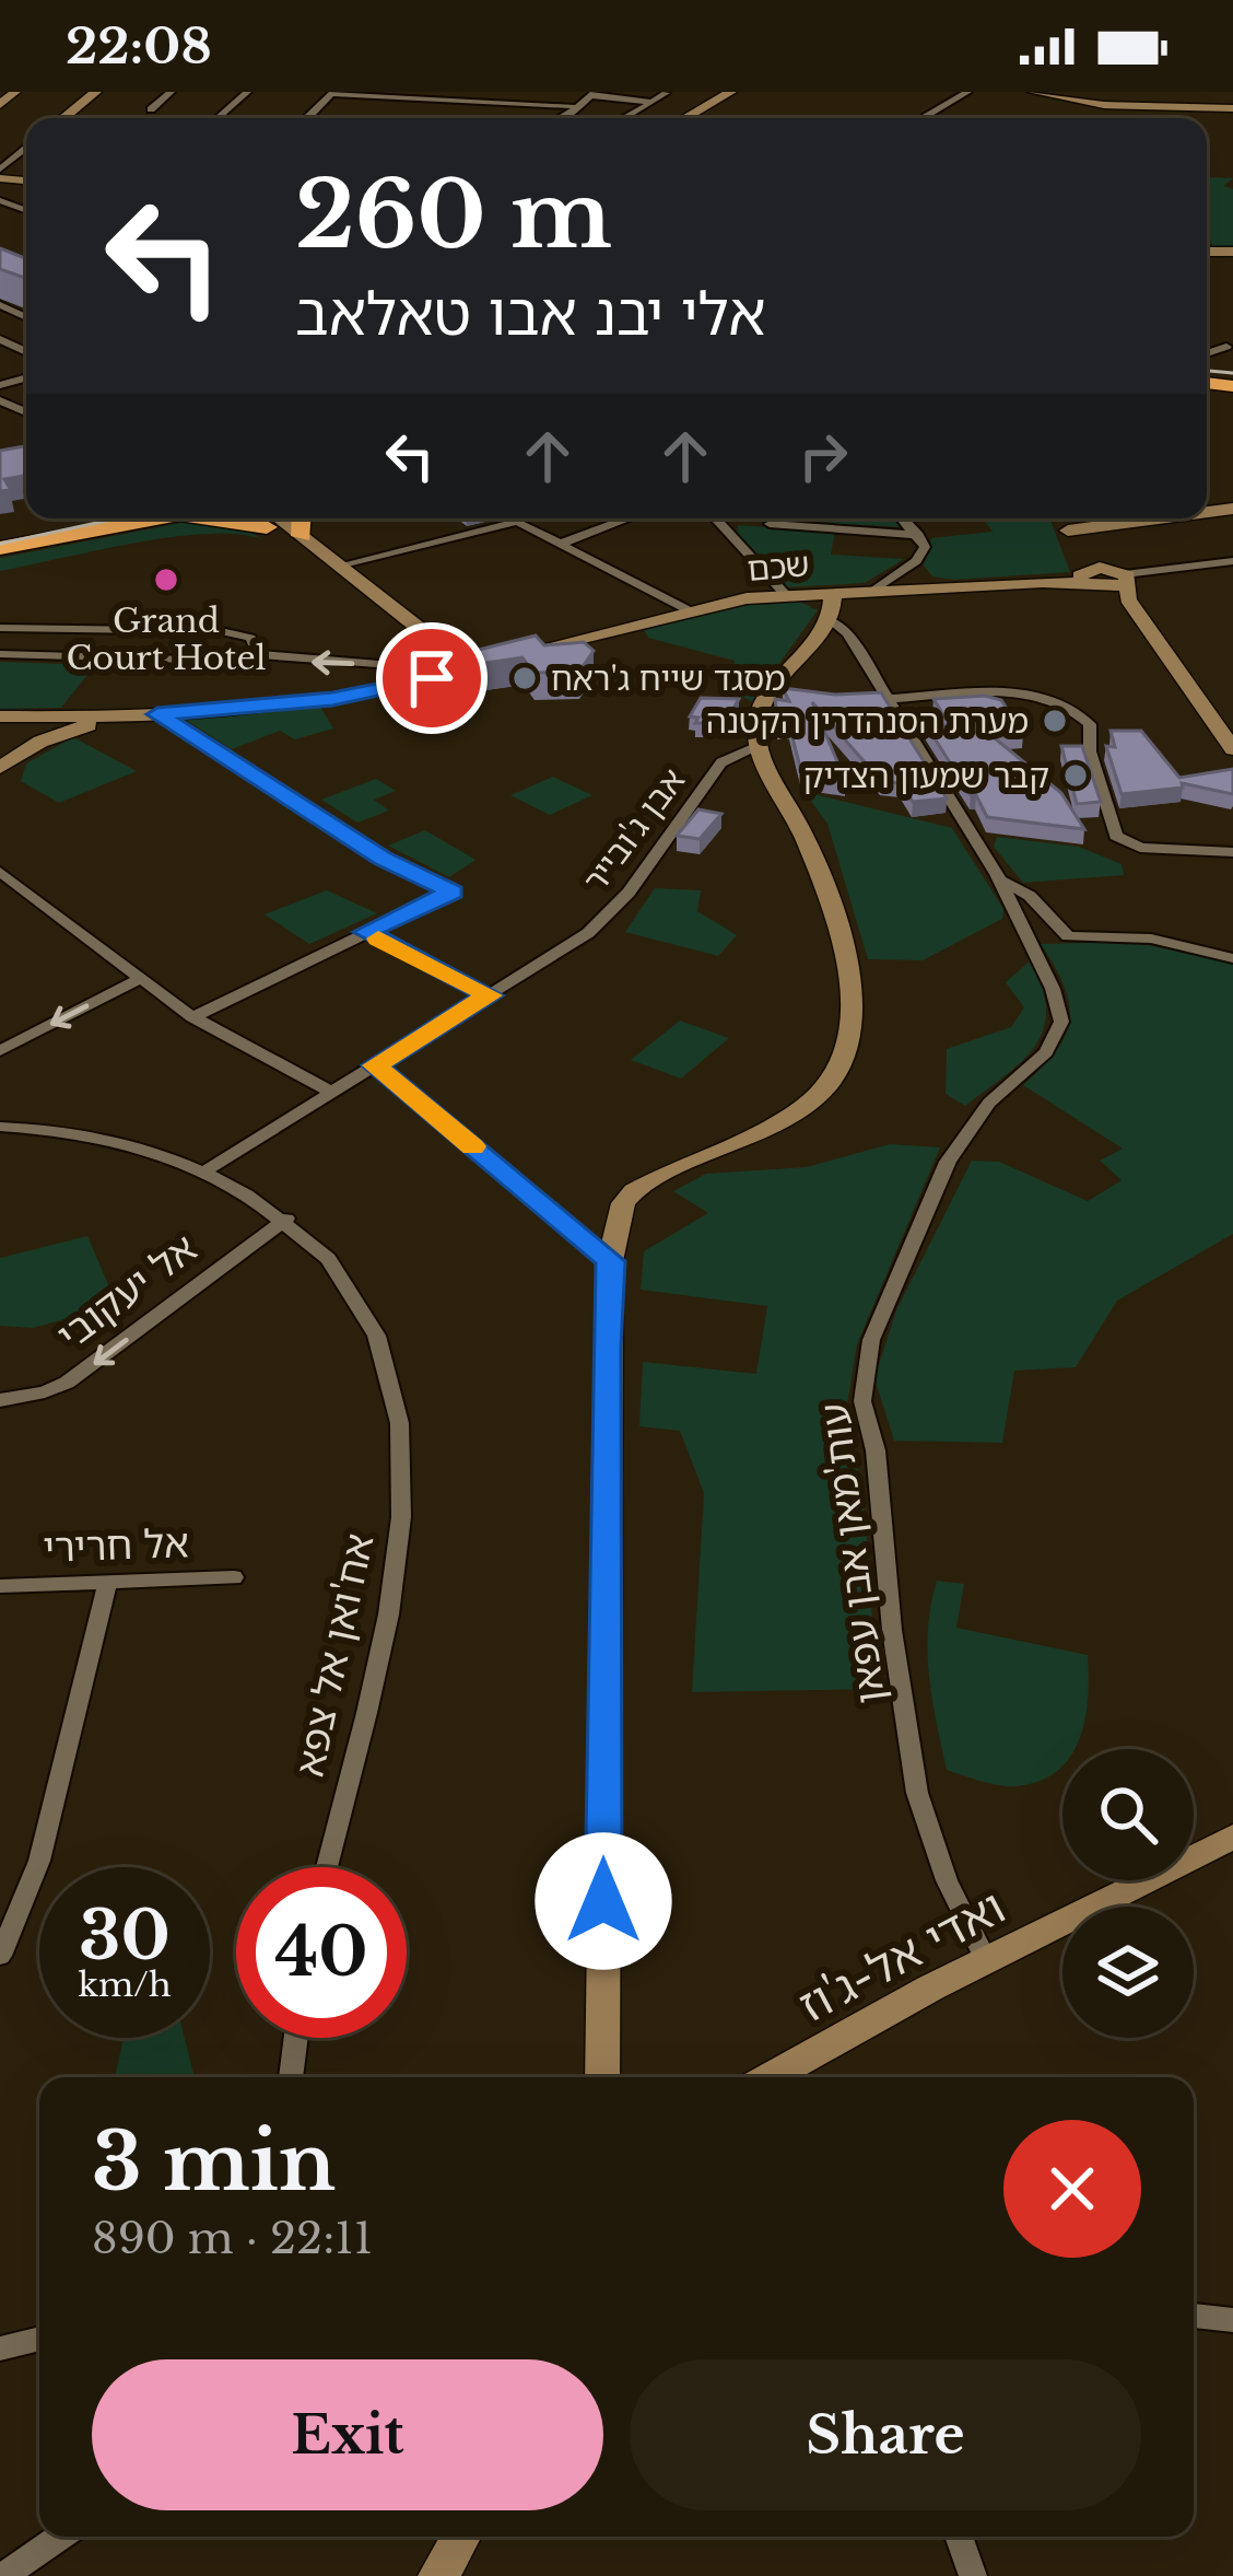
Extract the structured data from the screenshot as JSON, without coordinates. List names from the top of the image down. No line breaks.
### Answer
{"streets":{"street":["שכם","אבן ג'ובייר","אל יעקובי","אל חרירי","עות'מאן אבן עפאן","אח'ואן אל צפא","ואדי אל-ג'וז"]},"crossings":[["שכם","עות'מאן אבן עפאן"],["אבן ג'ובייר","אח'ואן אל צפא"],["אל יעקובי","אח'ואן אל צפא"],["עות'מאן אבן עפאן","ואדי אל-ג'וז"]],"one_way":["אל יעקובי"],"places":["Grand Court Hotel","מסגד שייח ג'ראח","מערת הסנהדרין הקטנה","קבר שמעון הצדיק"],"page":{"status":"22:08","turn":["260 m","אלי יבנ אבו טאלאב"],"speed":"30 km/h","limit":"40","heading":["3 min","890 m · 22:11"],"buttons":["Exit","Share"]}}
